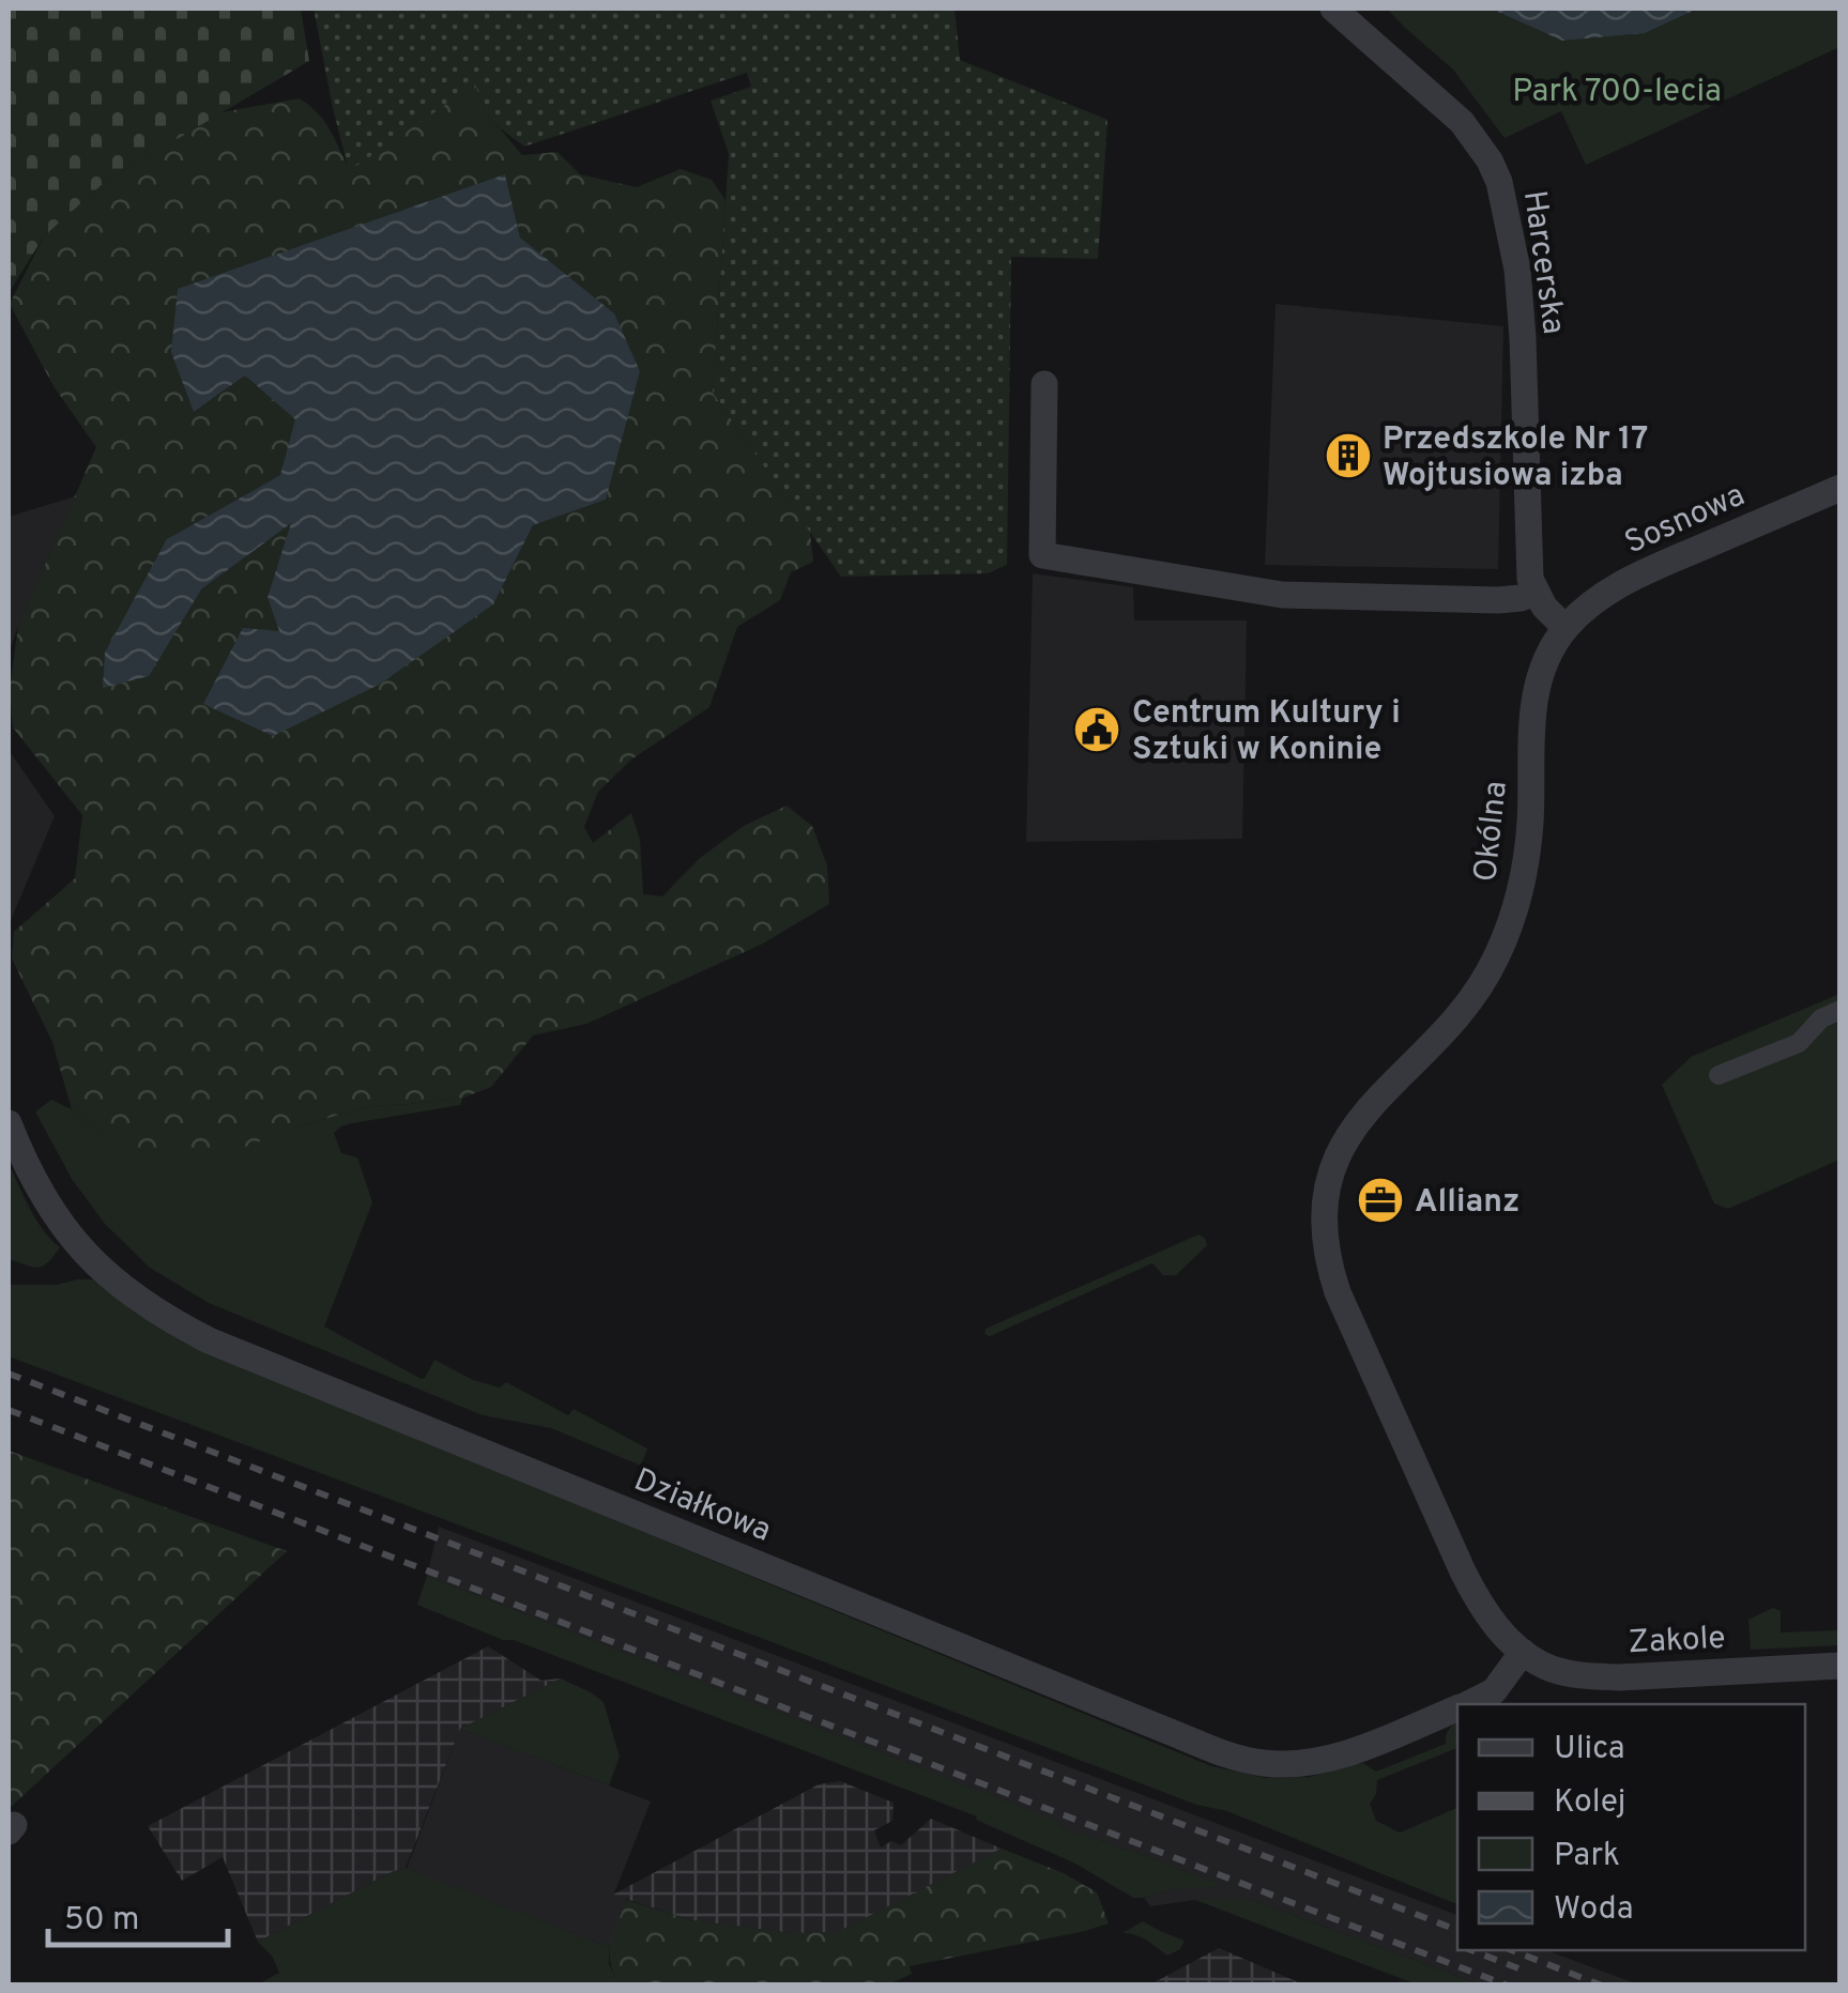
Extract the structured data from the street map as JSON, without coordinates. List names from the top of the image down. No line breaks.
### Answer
{"streets":{"street":["Harcerska","Sosnowa","Okólna","Działkowa","Zakole"]},"crossings":[["Sosnowa","Okólna"],["Okólna","Działkowa"],["Okólna","Zakole"],["Działkowa","Zakole"]],"parks":["Park 700-lecia"],"places":{"building":["Przedszkole Nr 17 Wojtusiowa izba"],"public building":["Centrum Kultury i Sztuki w Koninie"],"office":["Allianz"]},"legend":["Ulica","Kolej","Park","Woda"],"scale_bar":"50 m"}
